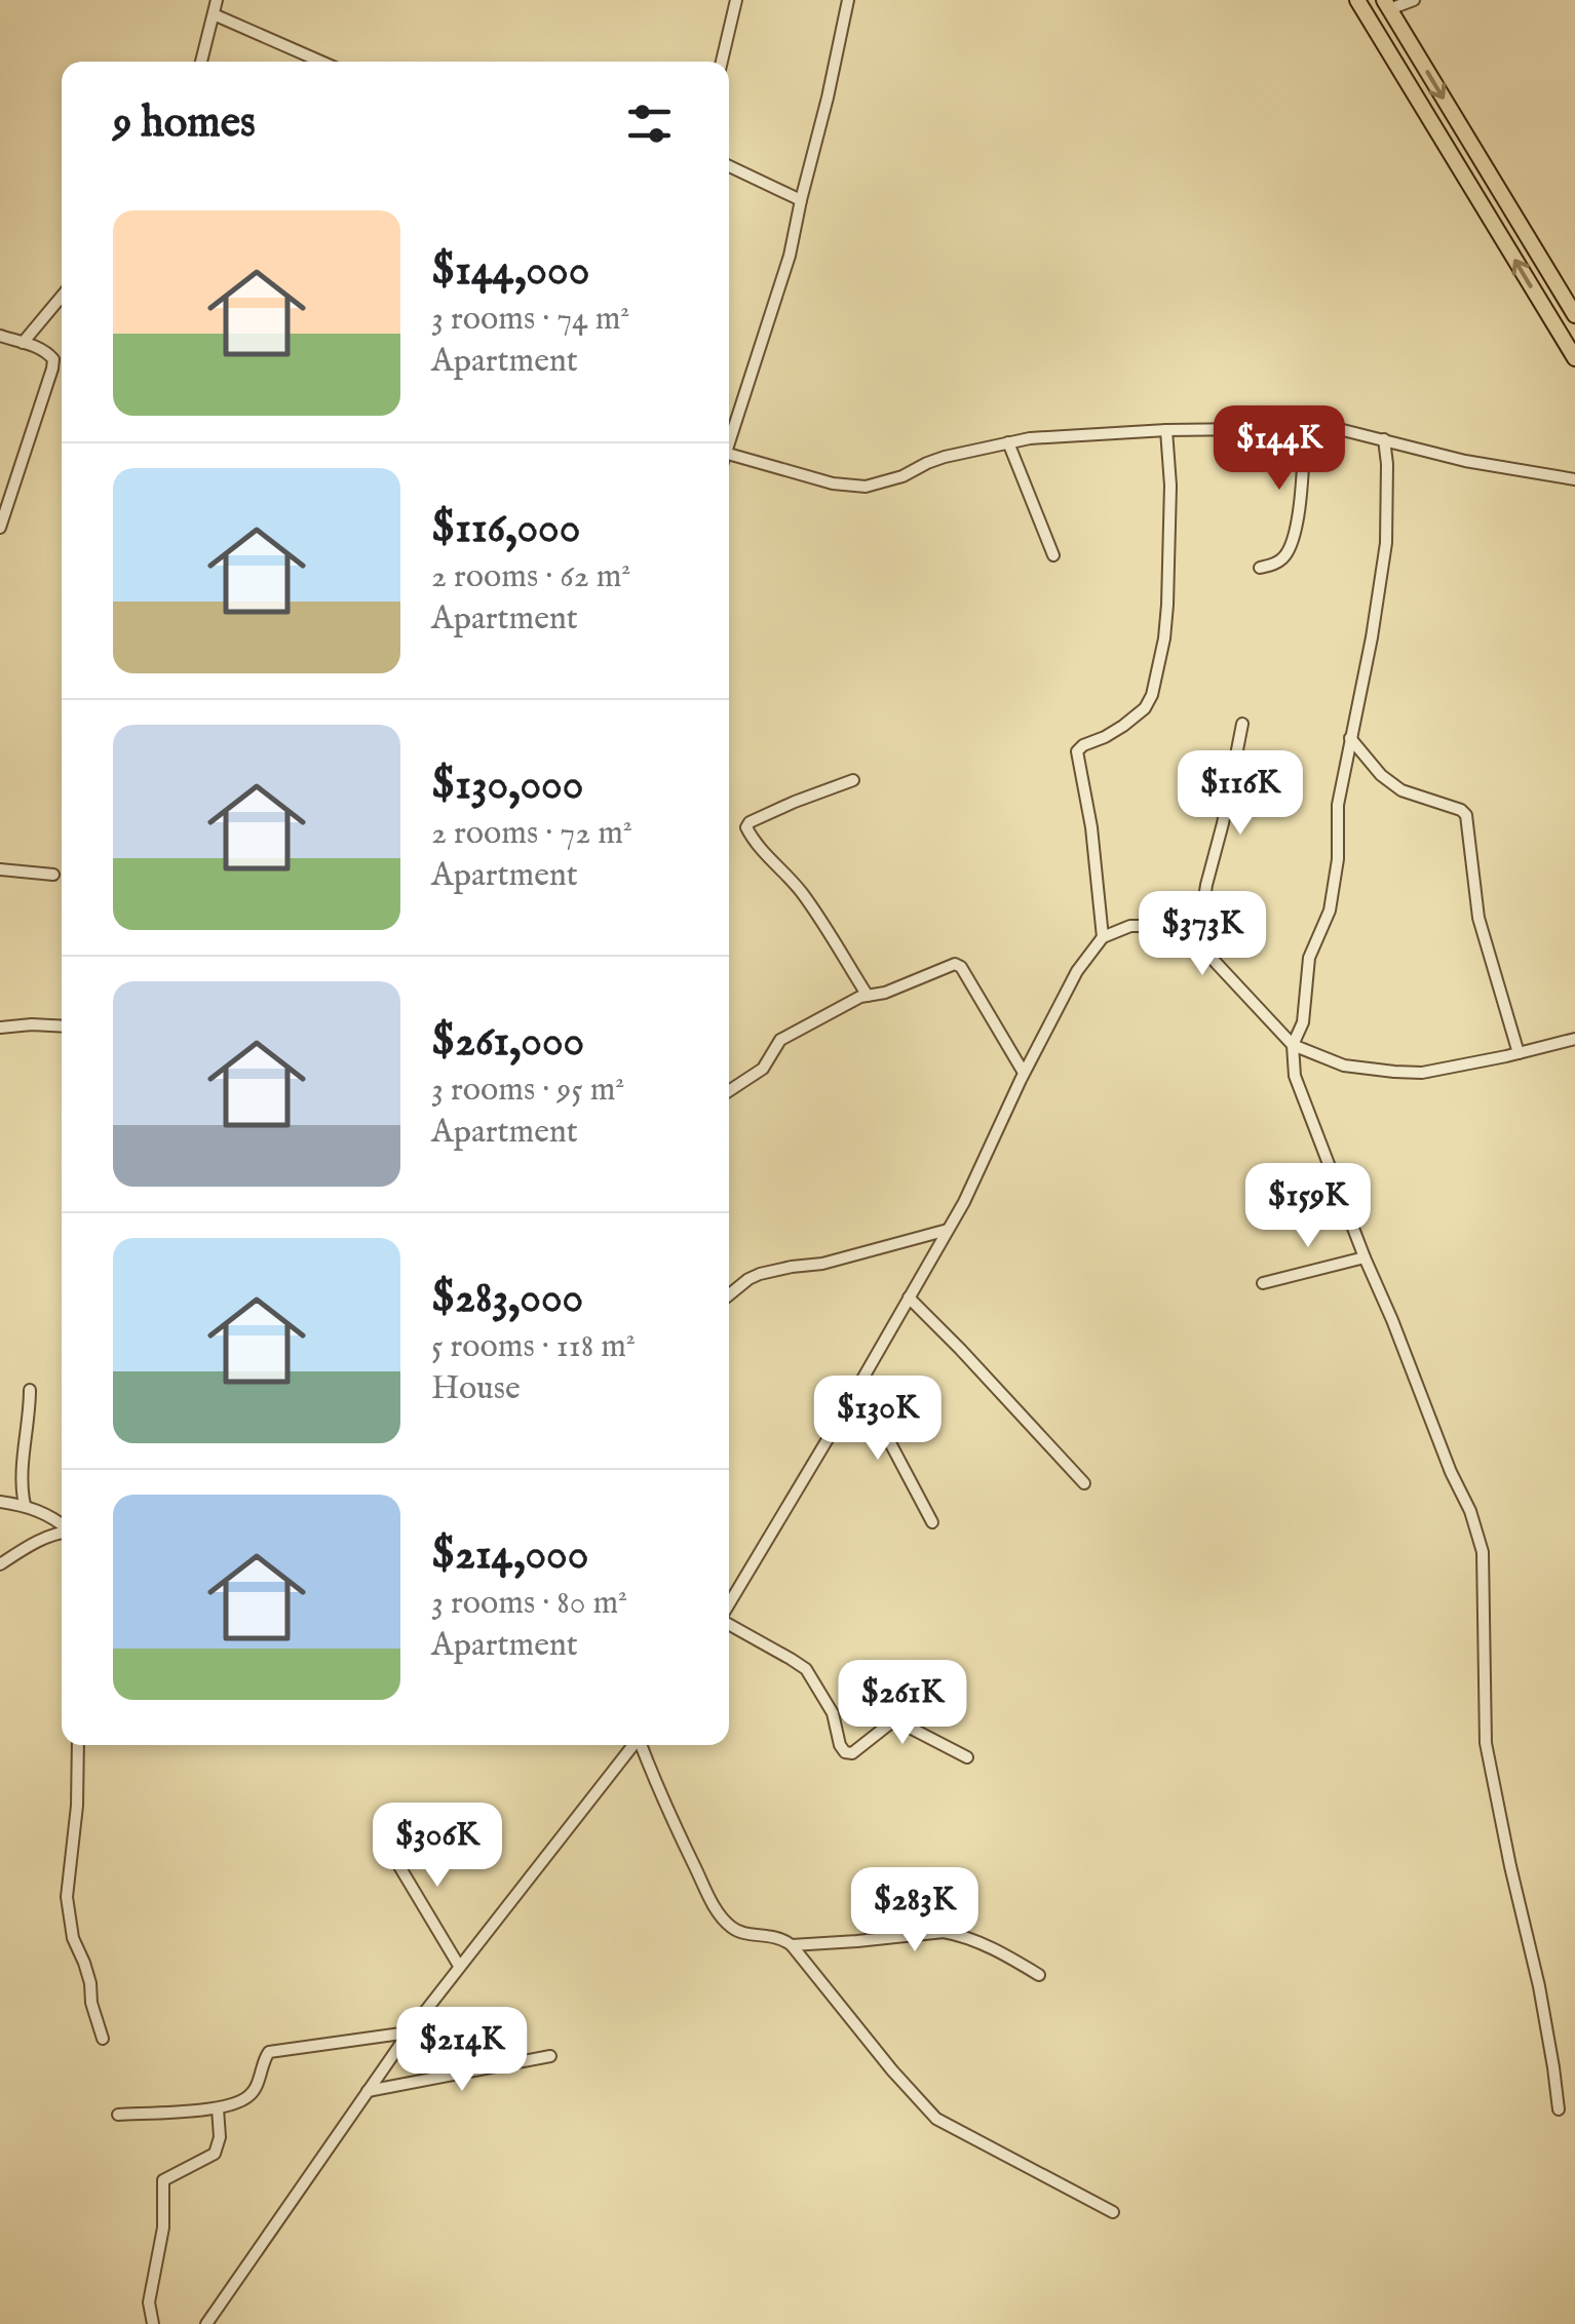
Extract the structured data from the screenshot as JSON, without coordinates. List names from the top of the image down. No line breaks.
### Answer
{"page":{"heading":"9 homes","list":[{"name":"$144,000","note":"3 rooms · 74 m² · Apartment"},{"name":"$116,000","note":"2 rooms · 62 m² · Apartment"},{"name":"$130,000","note":"2 rooms · 72 m² · Apartment"},{"name":"$261,000","note":"3 rooms · 95 m² · Apartment"},{"name":"$283,000","note":"5 rooms · 118 m² · House"},{"name":"$214,000","note":"3 rooms · 80 m² · Apartment"}],"price":["$144K","$116K","$373K","$159K","$130K","$261K","$306K","$283K","$214K"]}}
